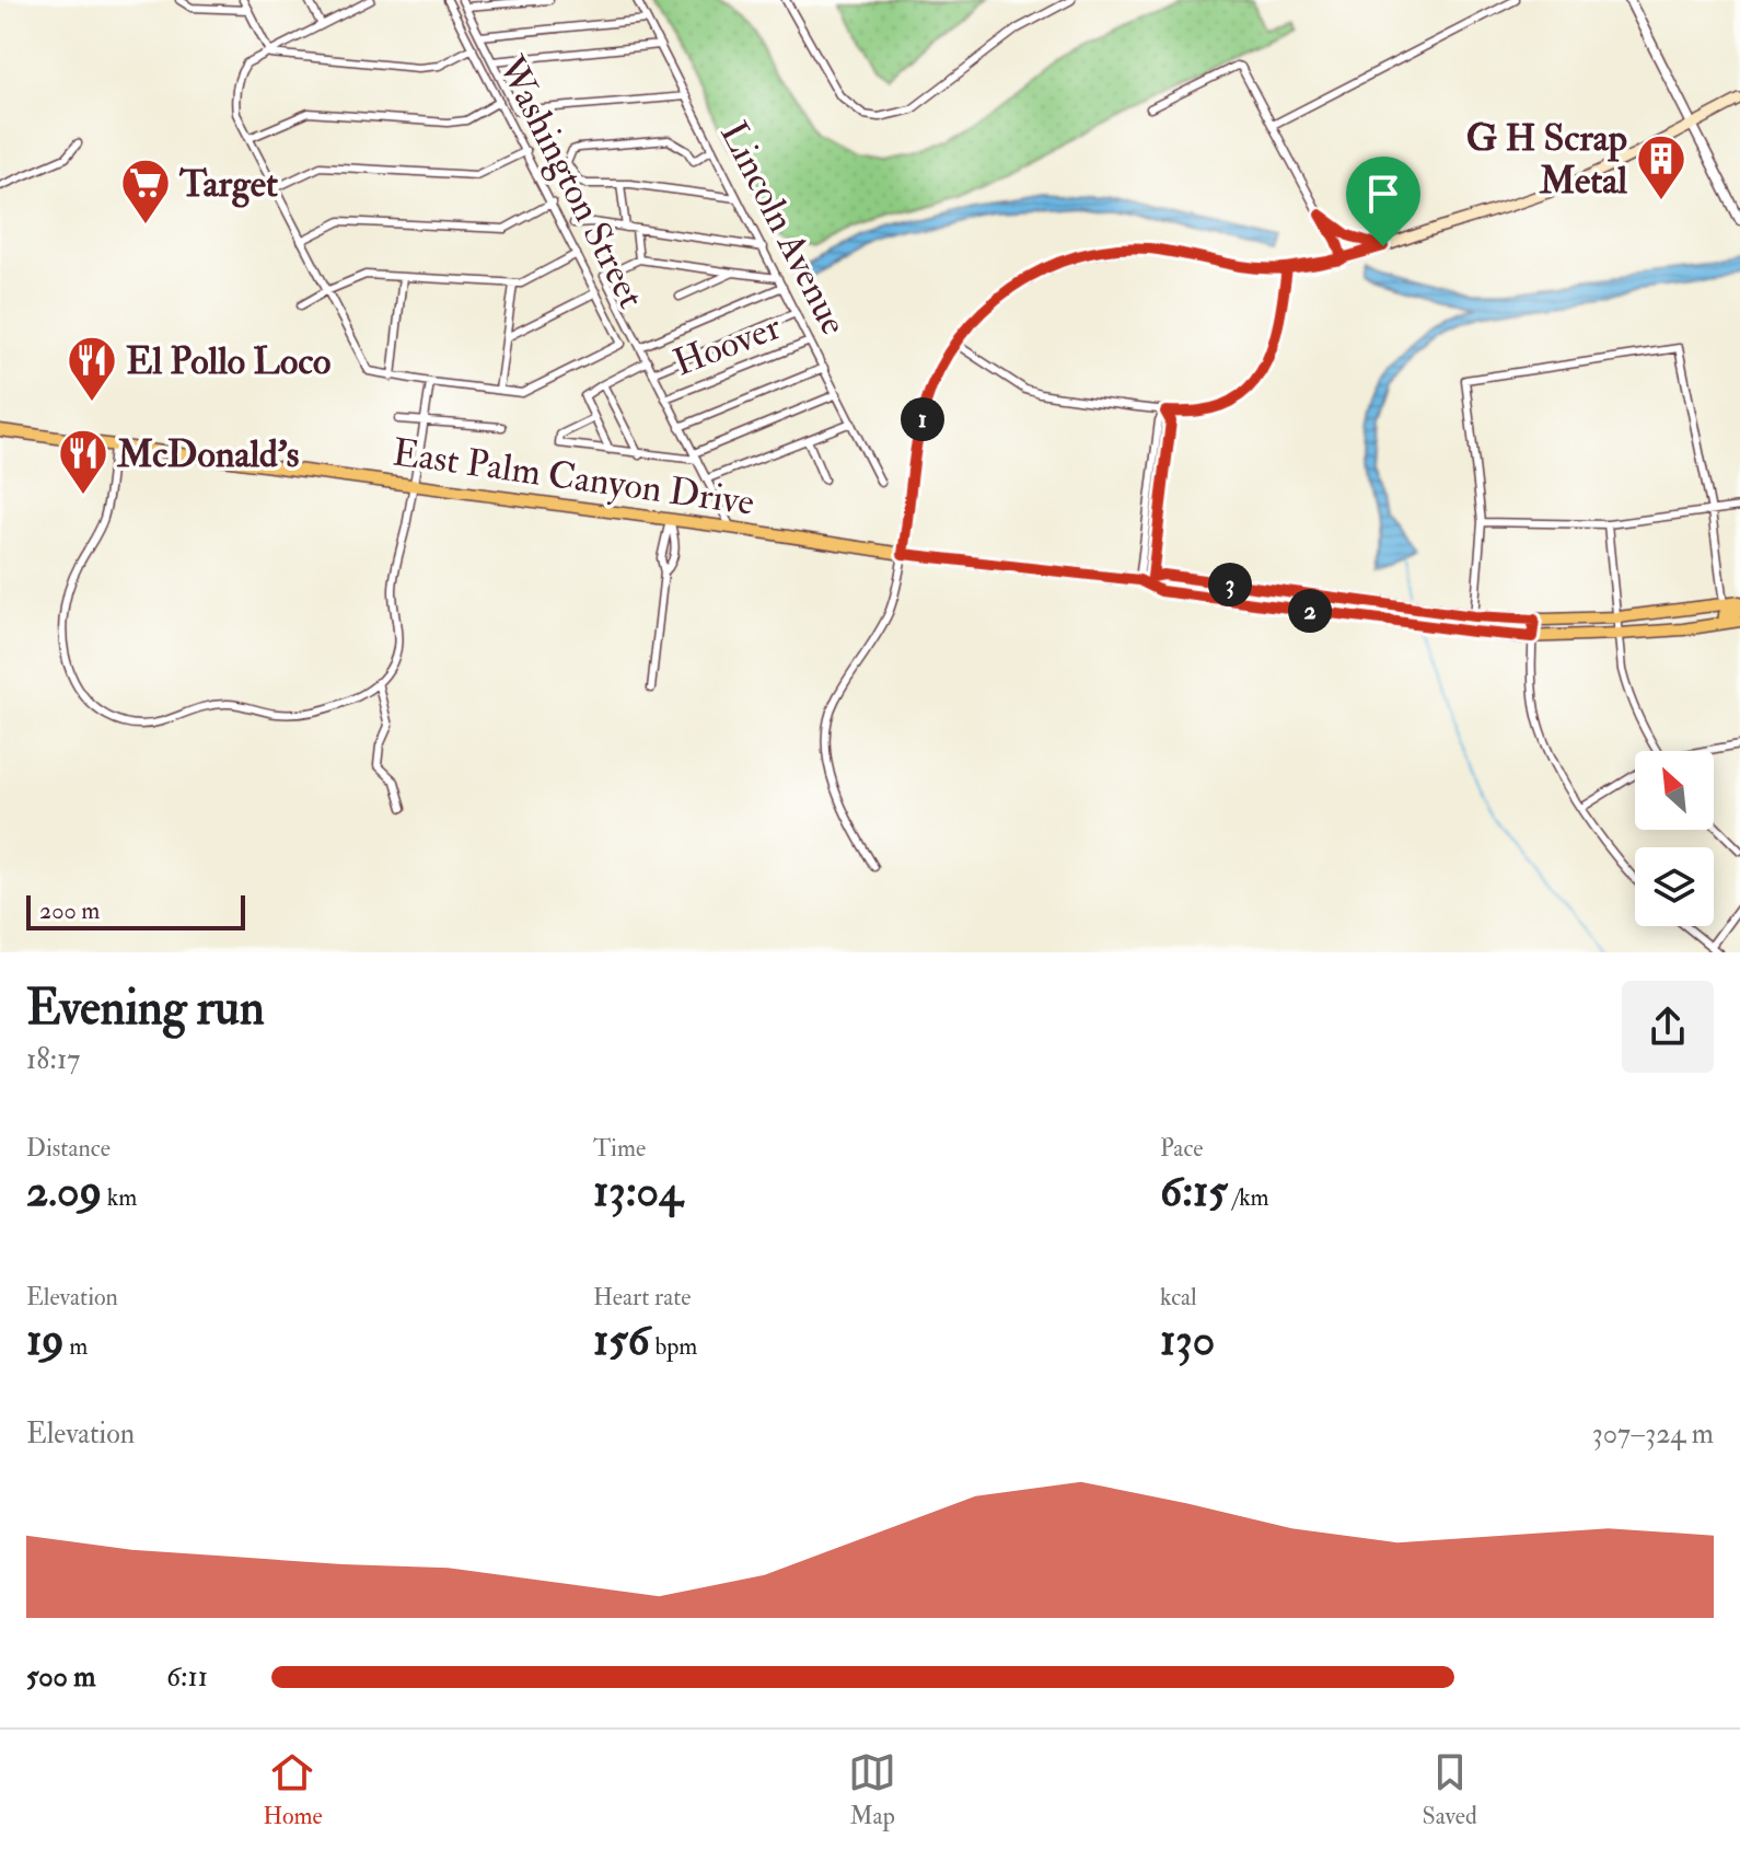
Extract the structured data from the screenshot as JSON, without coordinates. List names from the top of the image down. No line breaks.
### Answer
{"streets":{"main road":["East Palm Canyon Drive"],"street":["Washington Street","Lincoln Avenue","Hoover"]},"crossings":[["Lincoln Avenue","Hoover"]],"places":{"building":["G H Scrap Metal"],"supermarket":["Target"],"restaurant":["El Pollo Loco","McDonald's"]},"scale_bar":"200 m","north":"top left","page":{"pins":["1","3","2"],"scale":"200 m","heading":["Evening run","18:17"],"stats":[["Distance","2.09 km"],["Time","13:04"],["Pace","6:15 /km"],["Elevation","19 m"],["Heart rate","156 bpm"],["kcal","130"]],"chart":["Elevation","307–324 m"],"list":[{"name":"500 m","note":"6:11"}],"tabs":["Home","Map","Saved"]}}
